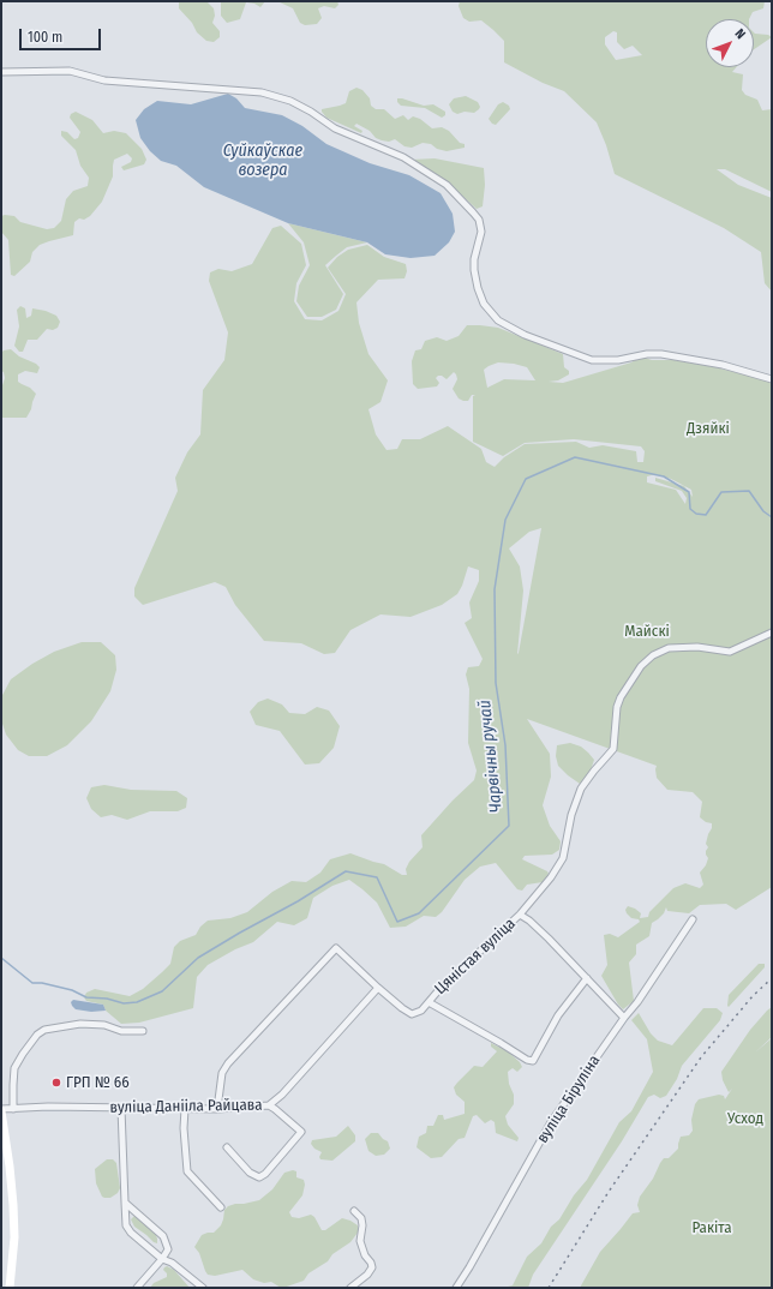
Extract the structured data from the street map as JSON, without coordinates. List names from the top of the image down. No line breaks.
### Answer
{"streets":{"street":["Цяністая вуліца","вуліца Біруліна","вуліца Данііла Райцава"]},"crossings":[["Цяністая вуліца","вуліца Біруліна"],["Цяністая вуліца","вуліца Данііла Райцава"]],"water":["Суйкаўскае возера","Чарвічны ручай"],"parks":["Дзяйкі","Майскі","Усход","Ракіта"],"places":["ГРП № 66"],"scale_bar":"100 m","north":"top right"}
